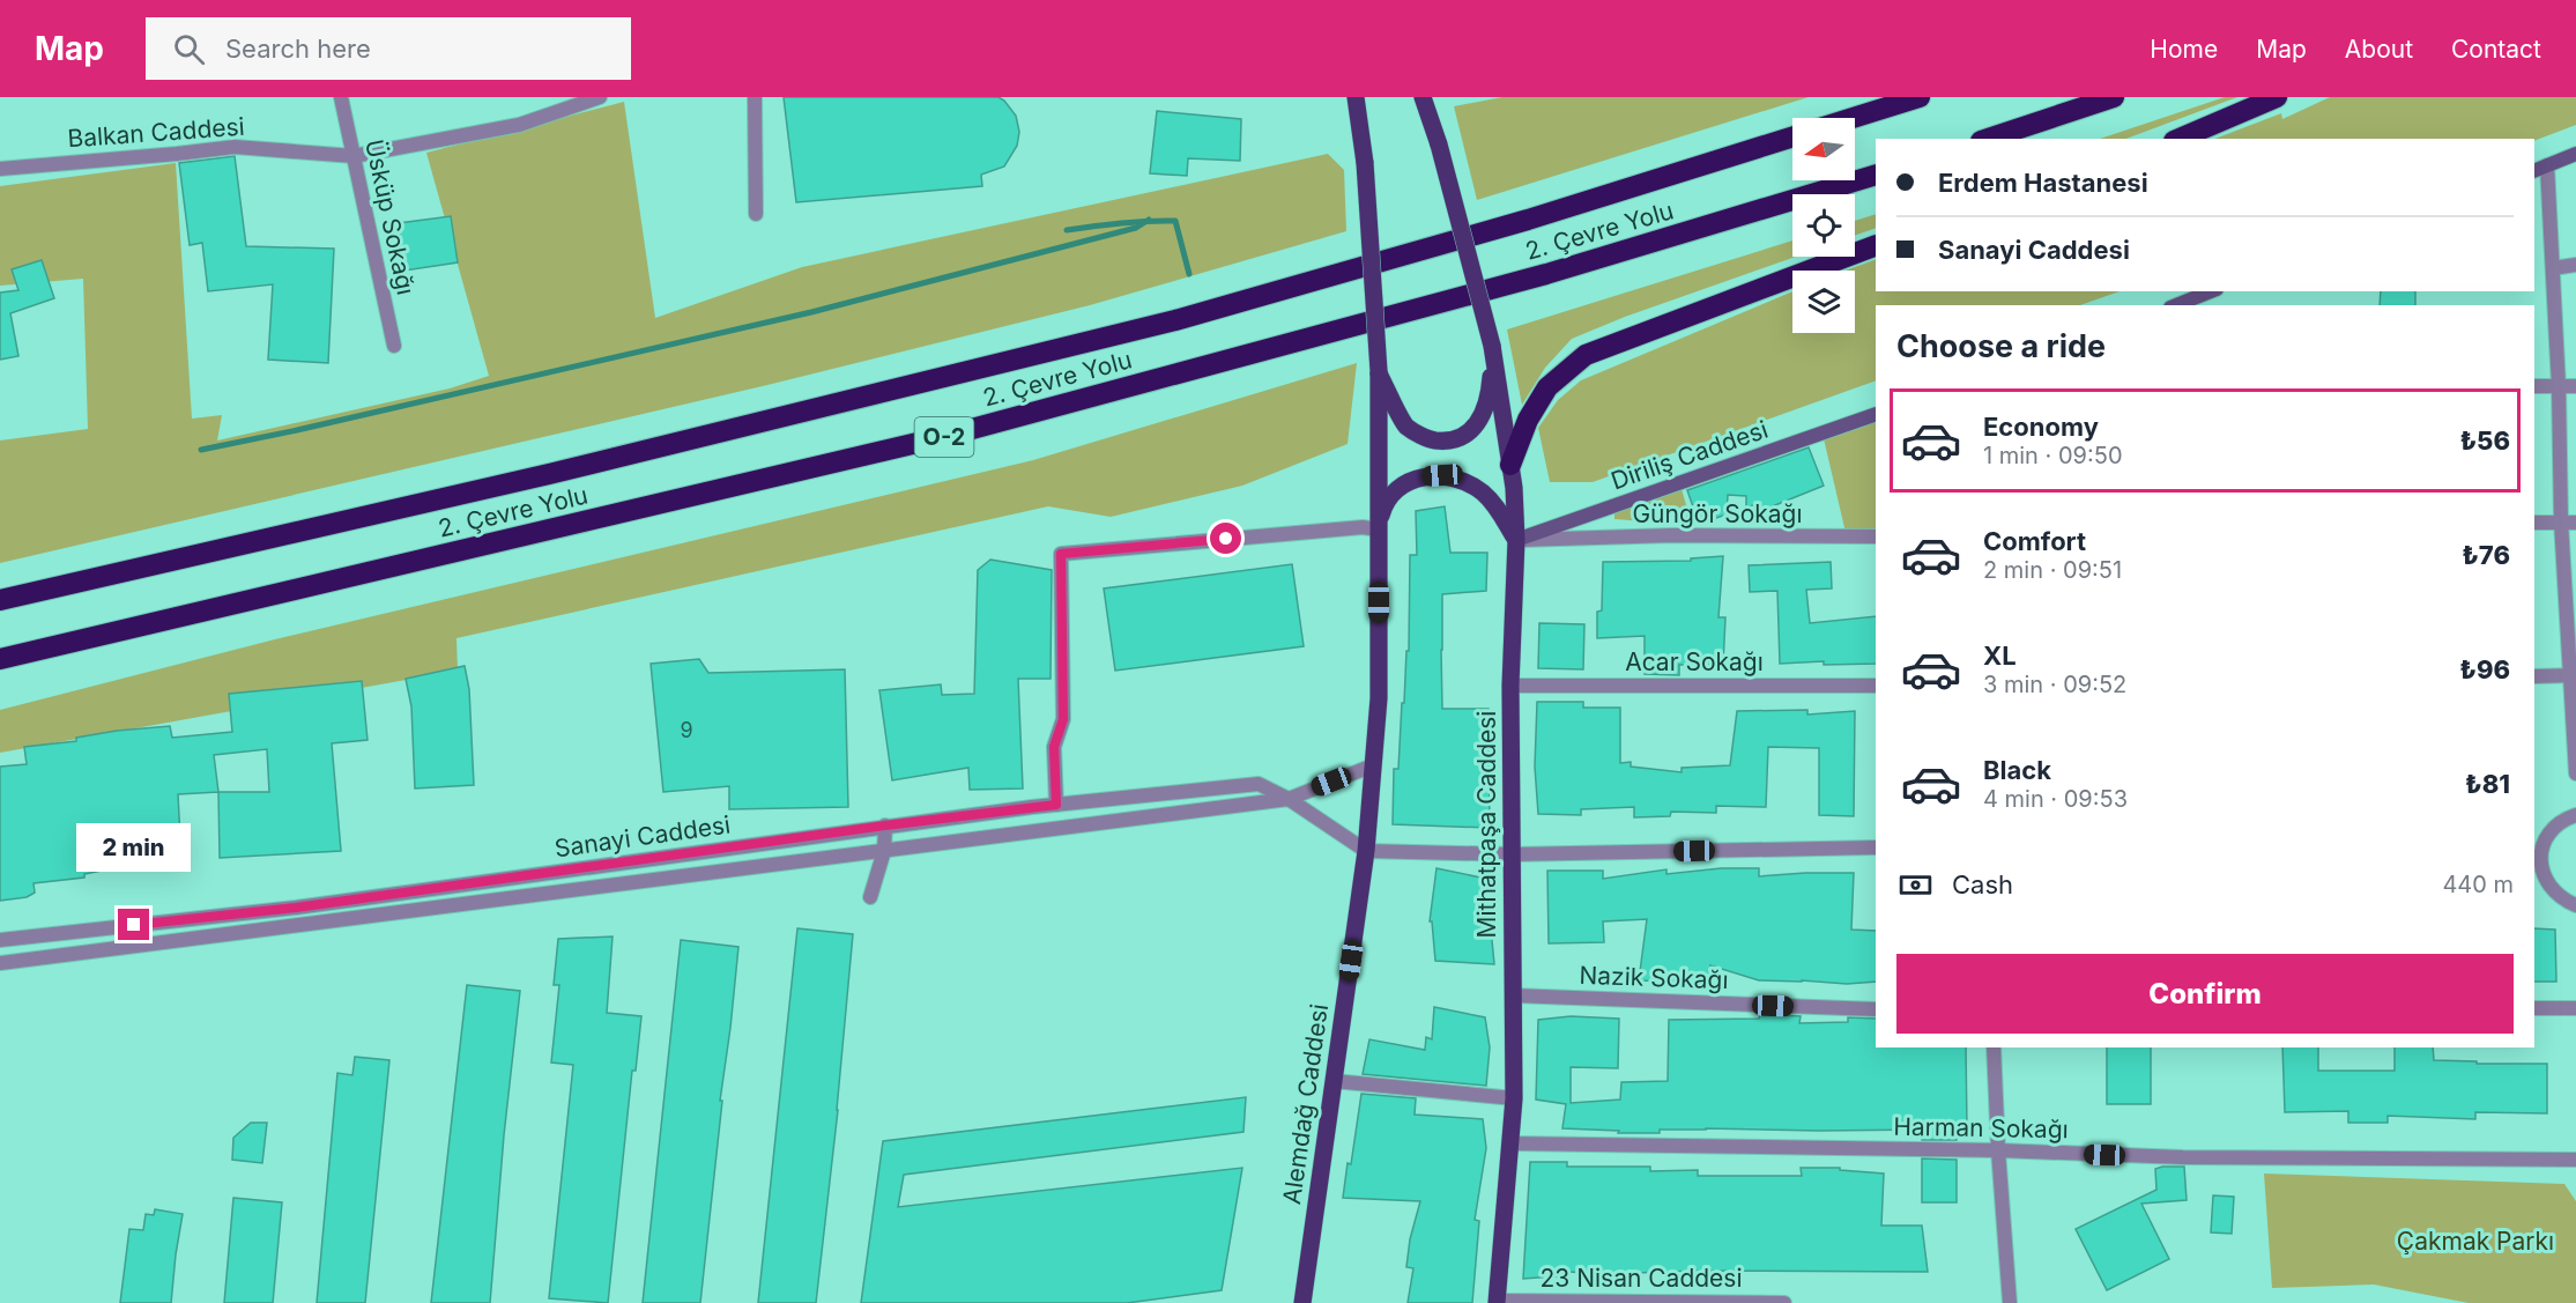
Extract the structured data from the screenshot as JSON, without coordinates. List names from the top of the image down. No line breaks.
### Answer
{"streets":{"highway":["2. Çevre Yolu","O-2"],"main road":["Diriliş Caddesi","Mithatpaşa Caddesi","Alemdağ Caddesi"],"street":["Balkan Caddesi","Üsküp Sokağı","Güngör Sokağı","Acar Sokağı","Sanayi Caddesi","Nazik Sokağı","Harman Sokağı","23 Nisan Caddesi"]},"crossings":[["Balkan Caddesi","Üsküp Sokağı"],["Diriliş Caddesi","Güngör Sokağı"],["Diriliş Caddesi","Mithatpaşa Caddesi"],["Güngör Sokağı","Mithatpaşa Caddesi"],["Acar Sokağı","Mithatpaşa Caddesi"],["Mithatpaşa Caddesi","Nazik Sokağı"],["Mithatpaşa Caddesi","Harman Sokağı"],["Mithatpaşa Caddesi","23 Nisan Caddesi"],["Sanayi Caddesi","Alemdağ Caddesi"]],"parks":["Çakmak Parkı"],"house_numbers":["9"],"north":"left","page":{"header":"Map","search":"Search here","nav":["Home","Map","About","Contact"],"banner":["Erdem Hastanesi","Sanayi Caddesi"],"heading":"Choose a ride","list":[{"name":"Economy","note":"1 min · 09:50","value":"₺56"},{"name":"Comfort","note":"2 min · 09:51","value":"₺76"},{"name":"XL","note":"3 min · 09:52","value":"₺96"},{"name":"Black","note":"4 min · 09:53","value":"₺81"}],"bubble":"2 min","pay":["Cash","440 m"],"buttons":"Confirm"}}
